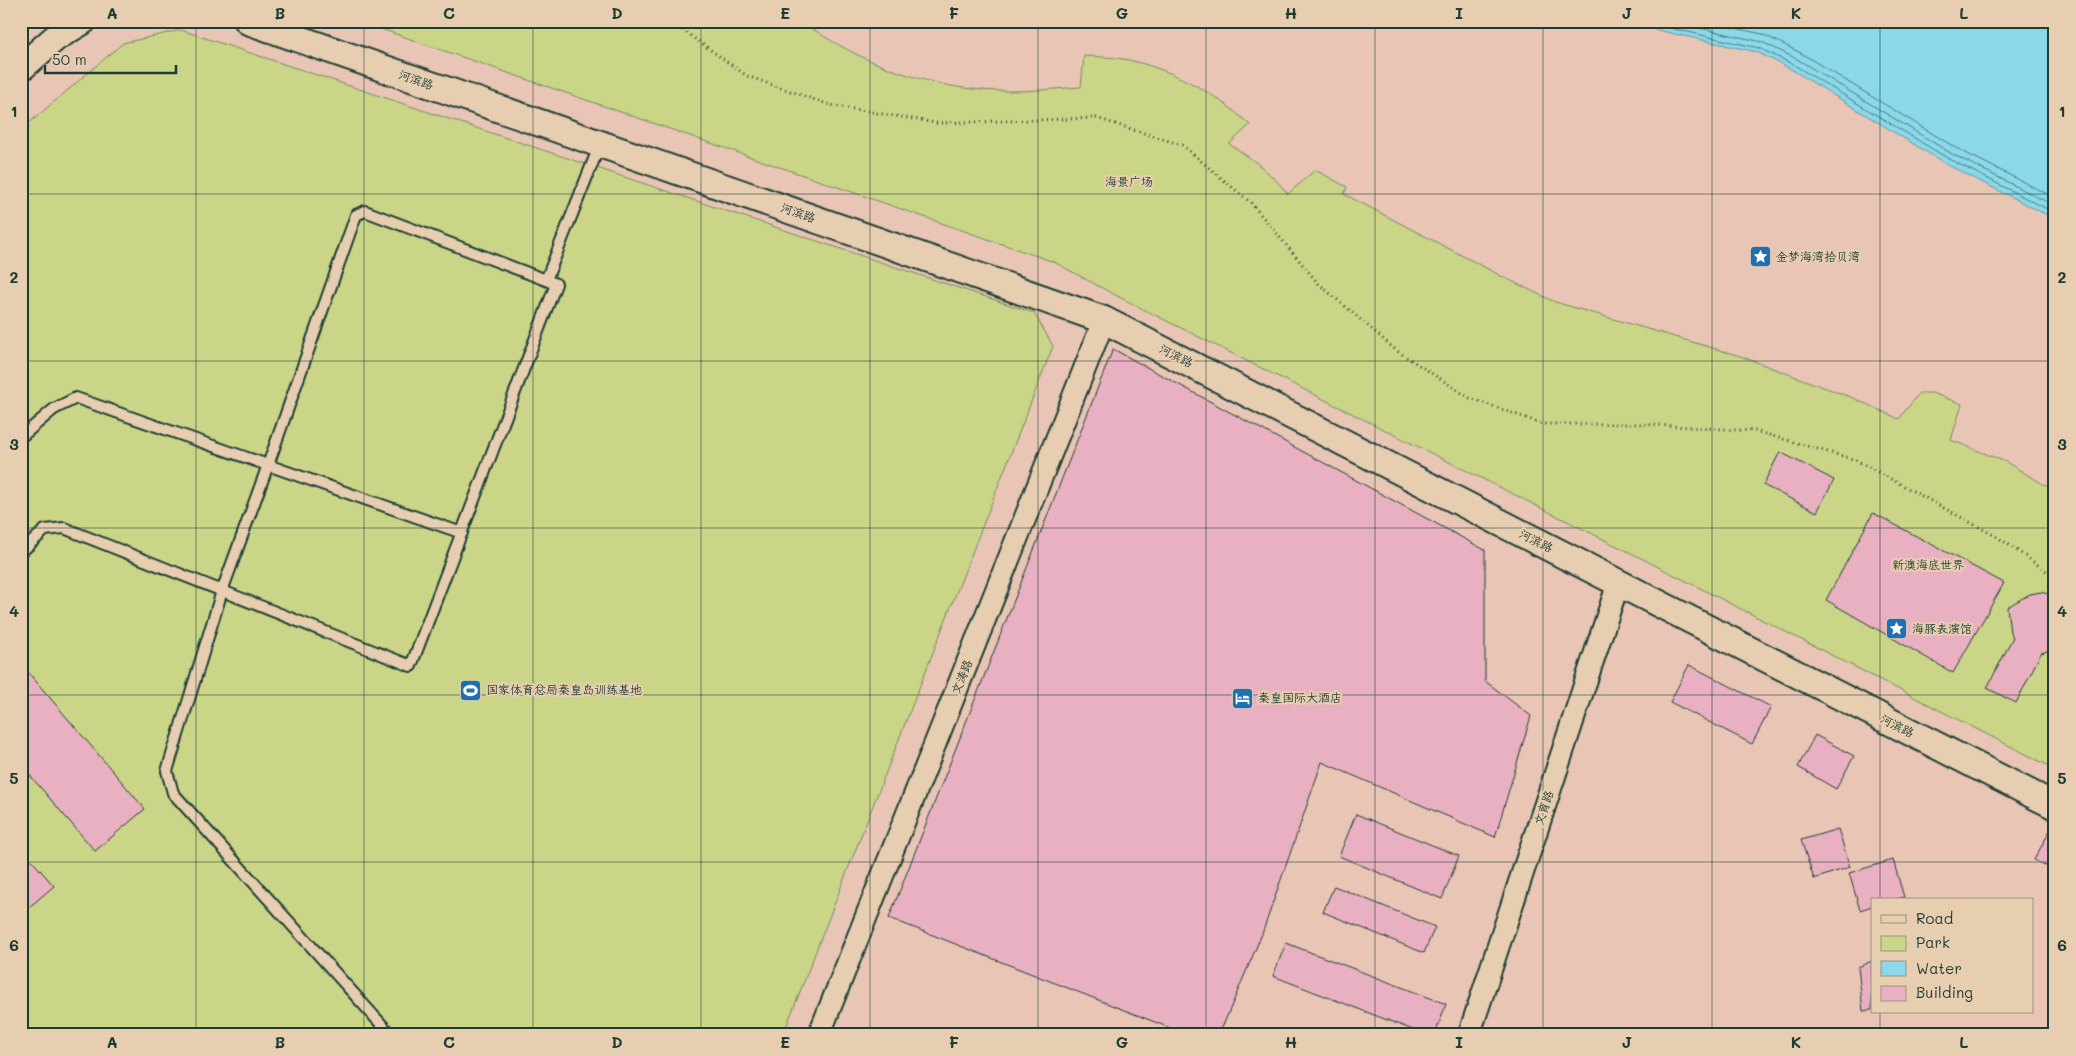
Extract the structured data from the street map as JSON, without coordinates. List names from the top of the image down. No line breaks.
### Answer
{"streets":{"street":["河滨路","文涛路","文育路"]},"crossings":[["河滨路","文涛路"],["河滨路","文育路"]],"parks":["海景广场","新澳海底世界"],"places":{"place":["金梦海湾拾贝湾","海豚表演馆"],"sports":["国家体育总局秦皇岛训练基地"],"hotel":["秦皇国际大酒店"]},"legend":["Road","Park","Water","Building"],"scale_bar":"50 m","grid":{"columns":["A","B","C","D","E","F","G","H","I","J","K","L"],"rows":["1","2","3","4","5","6"]}}
